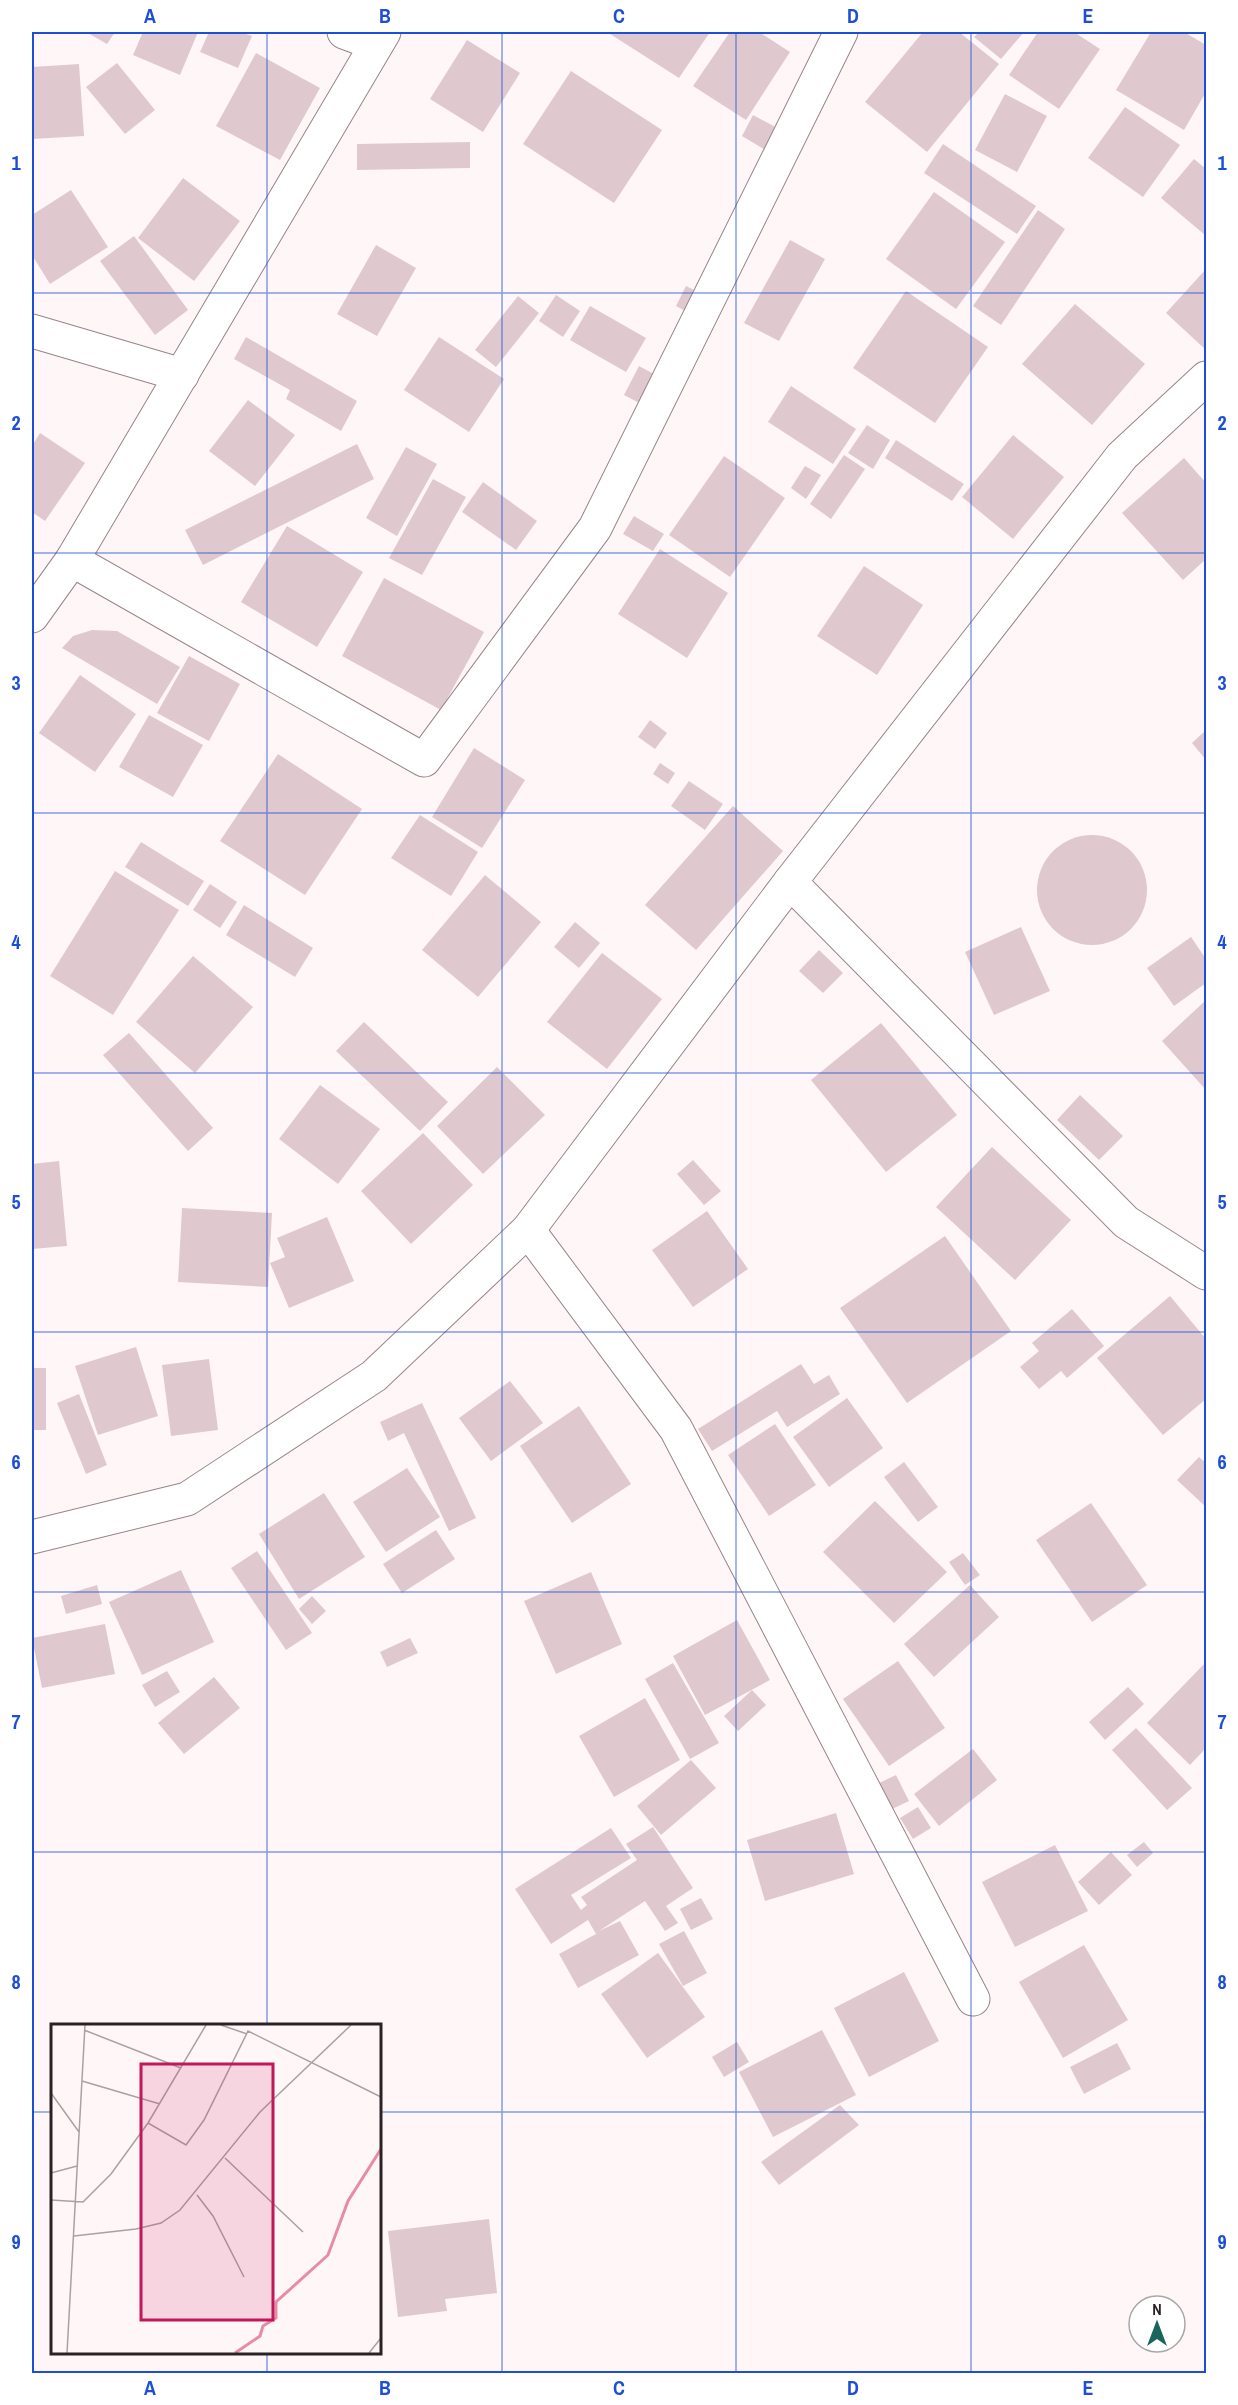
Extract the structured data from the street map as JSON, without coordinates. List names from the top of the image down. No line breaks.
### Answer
{"north":"top","grid":{"columns":["A","B","C","D","E"],"rows":["1","2","3","4","5","6","7","8","9"]}}
